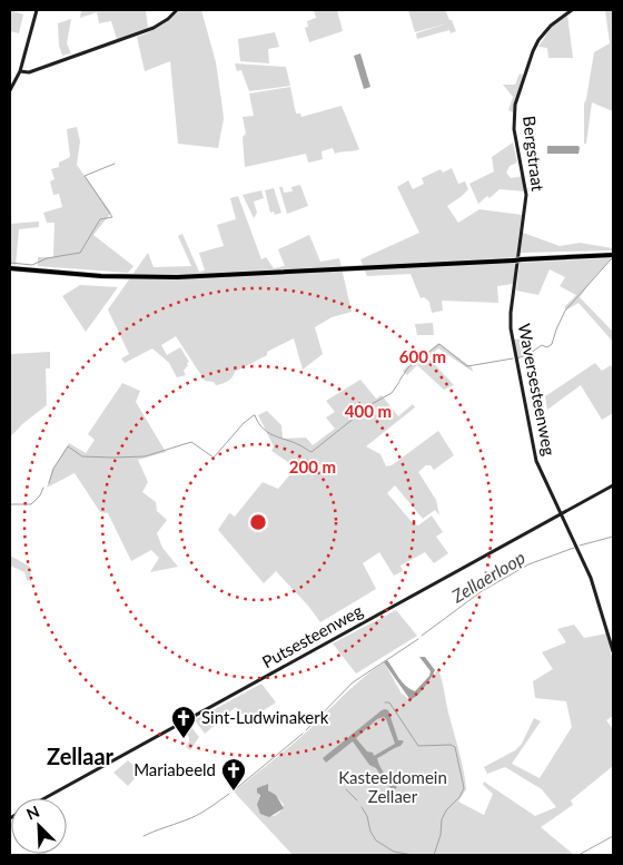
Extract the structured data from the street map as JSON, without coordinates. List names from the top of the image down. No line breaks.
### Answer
{"streets":{"street":["Bergstraat","Waversesteenweg","Putsesteenweg"]},"crossings":[["Bergstraat","Waversesteenweg"],["Waversesteenweg","Putsesteenweg"]],"districts":["Zellaar"],"water":["Zellaerloop"],"parks":["Kasteeldomein Zellaer"],"places":{"church":["Sint-Ludwinakerk","Mariabeeld"]},"north":"top left","rings":["600 m","400 m","200 m"]}
